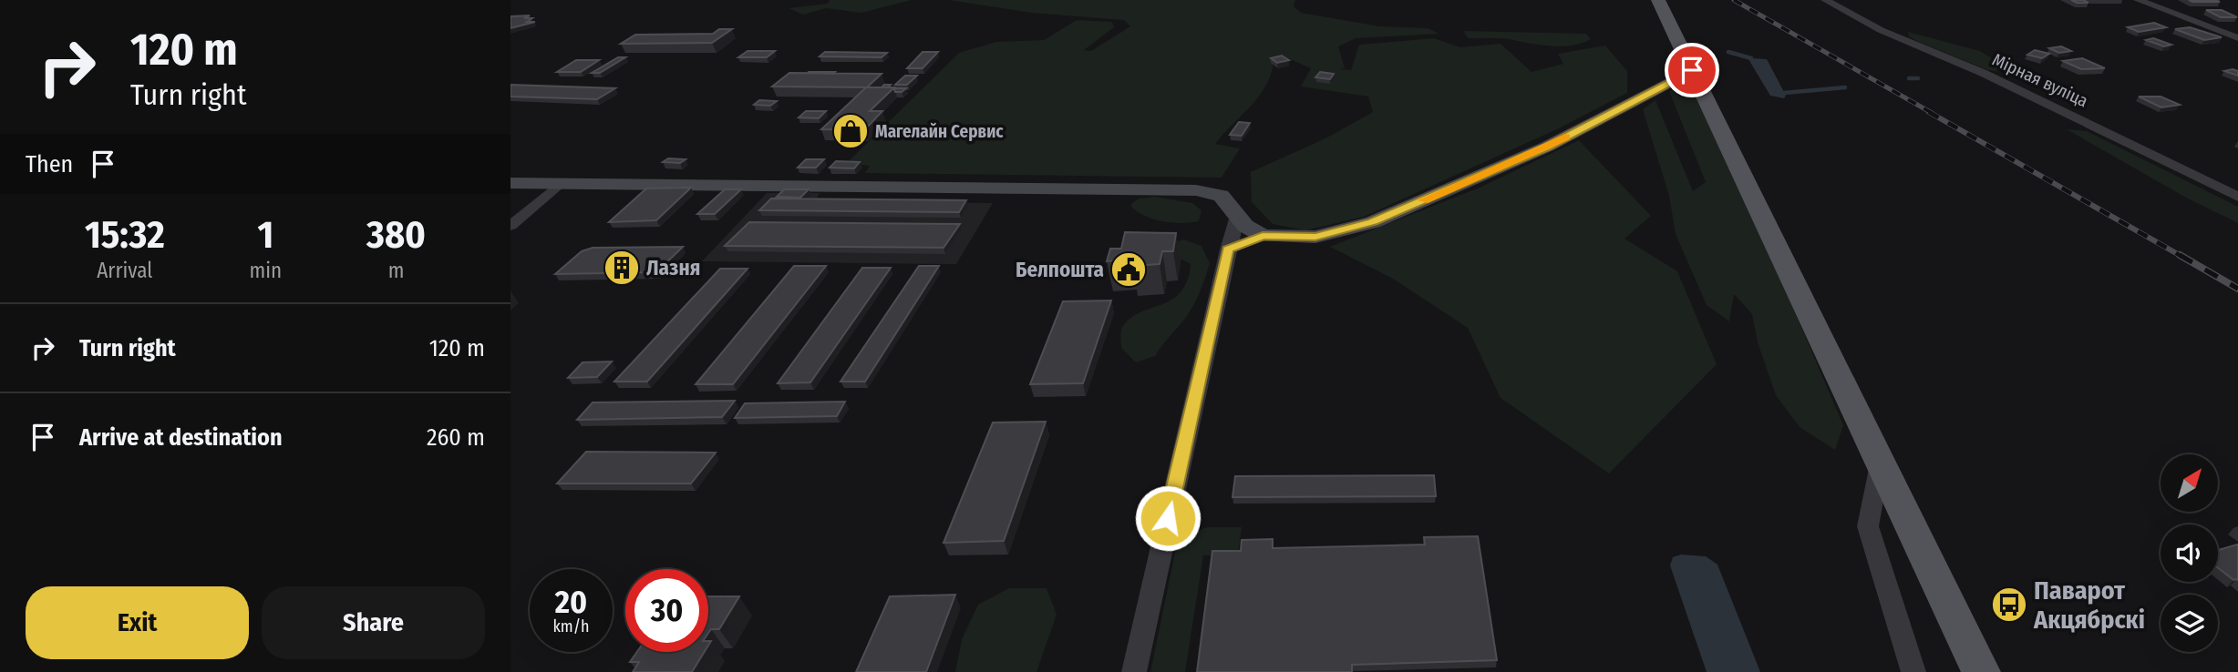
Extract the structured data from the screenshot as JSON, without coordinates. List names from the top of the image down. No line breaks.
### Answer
{"streets":{"street":["Мірная вуліца"]},"places":{"shop":["Магелайн Сервис"],"building":["Лазня"],"public building":["Белпошта"],"bus stop":["Паварот Акцябрскі"]},"north":"top right","page":{"turn":["120 m","Turn right"],"then":"Then","eta":["15:32","Arrival","1","min","380","m"],"list":[{"name":"Turn right","value":"120 m"},{"name":"Arrive at destination","value":"260 m"}],"speed":"20 km/h","limit":"30","buttons":["Exit","Share"]}}
